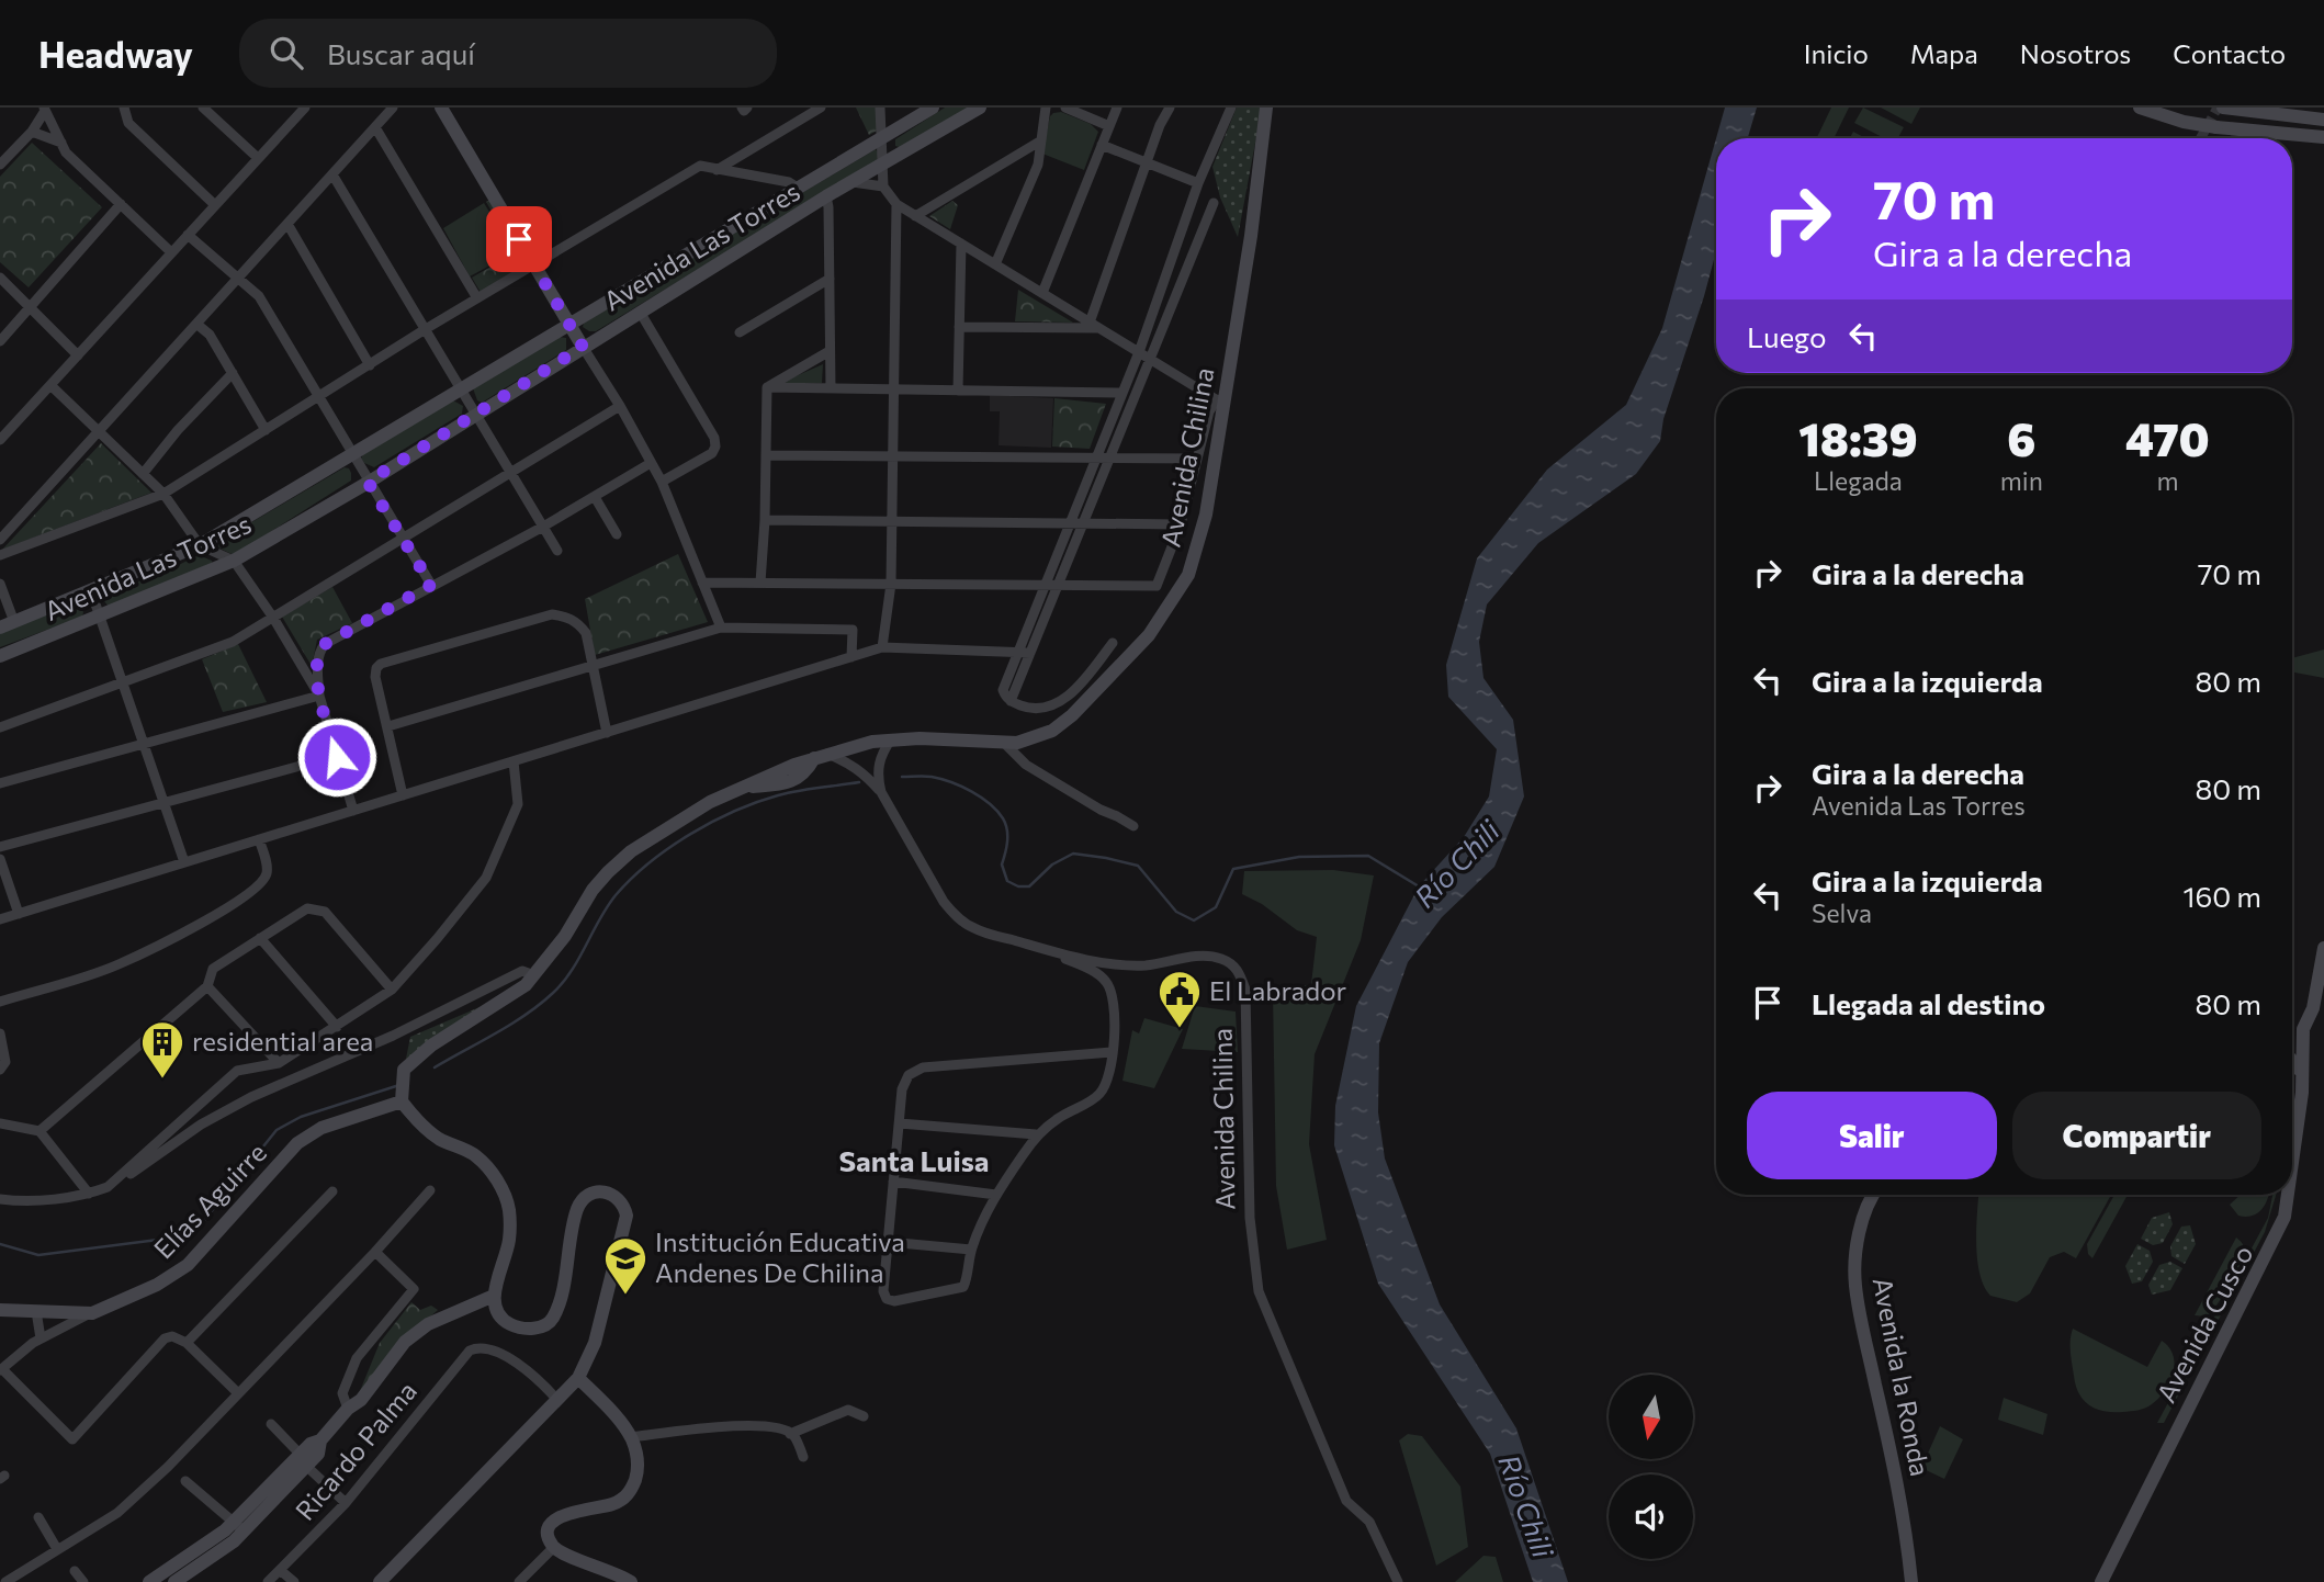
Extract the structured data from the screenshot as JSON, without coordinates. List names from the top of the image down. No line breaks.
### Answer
{"streets":{"street":["Avenida Las Torres","Avenida Chilina","Elías Aguirre","Avenida Cusco","Avenida la Ronda","Ricardo Palma"]},"crossings":[["Avenida Chilina","Elías Aguirre"]],"districts":["Santa Luisa"],"water":["Río Chili"],"places":{"public building":["El Labrador"],"building":["residential area"],"school or university":["Institución Educativa Andenes De Chilina"]},"north":"bottom","page":{"header":"Headway","search":"Buscar aquí","nav":["Inicio","Mapa","Nosotros","Contacto"],"turn":["70 m","Gira a la derecha"],"then":"Luego","eta":["18:39","Llegada","6","min","470","m"],"list":[{"name":"Gira a la derecha","value":"70 m"},{"name":"Gira a la izquierda","value":"80 m"},{"name":"Gira a la derecha","note":"Avenida Las Torres","value":"80 m"},{"name":"Gira a la izquierda","note":"Selva","value":"160 m"},{"name":"Llegada al destino","value":"80 m"}],"buttons":["Salir","Compartir"]}}
